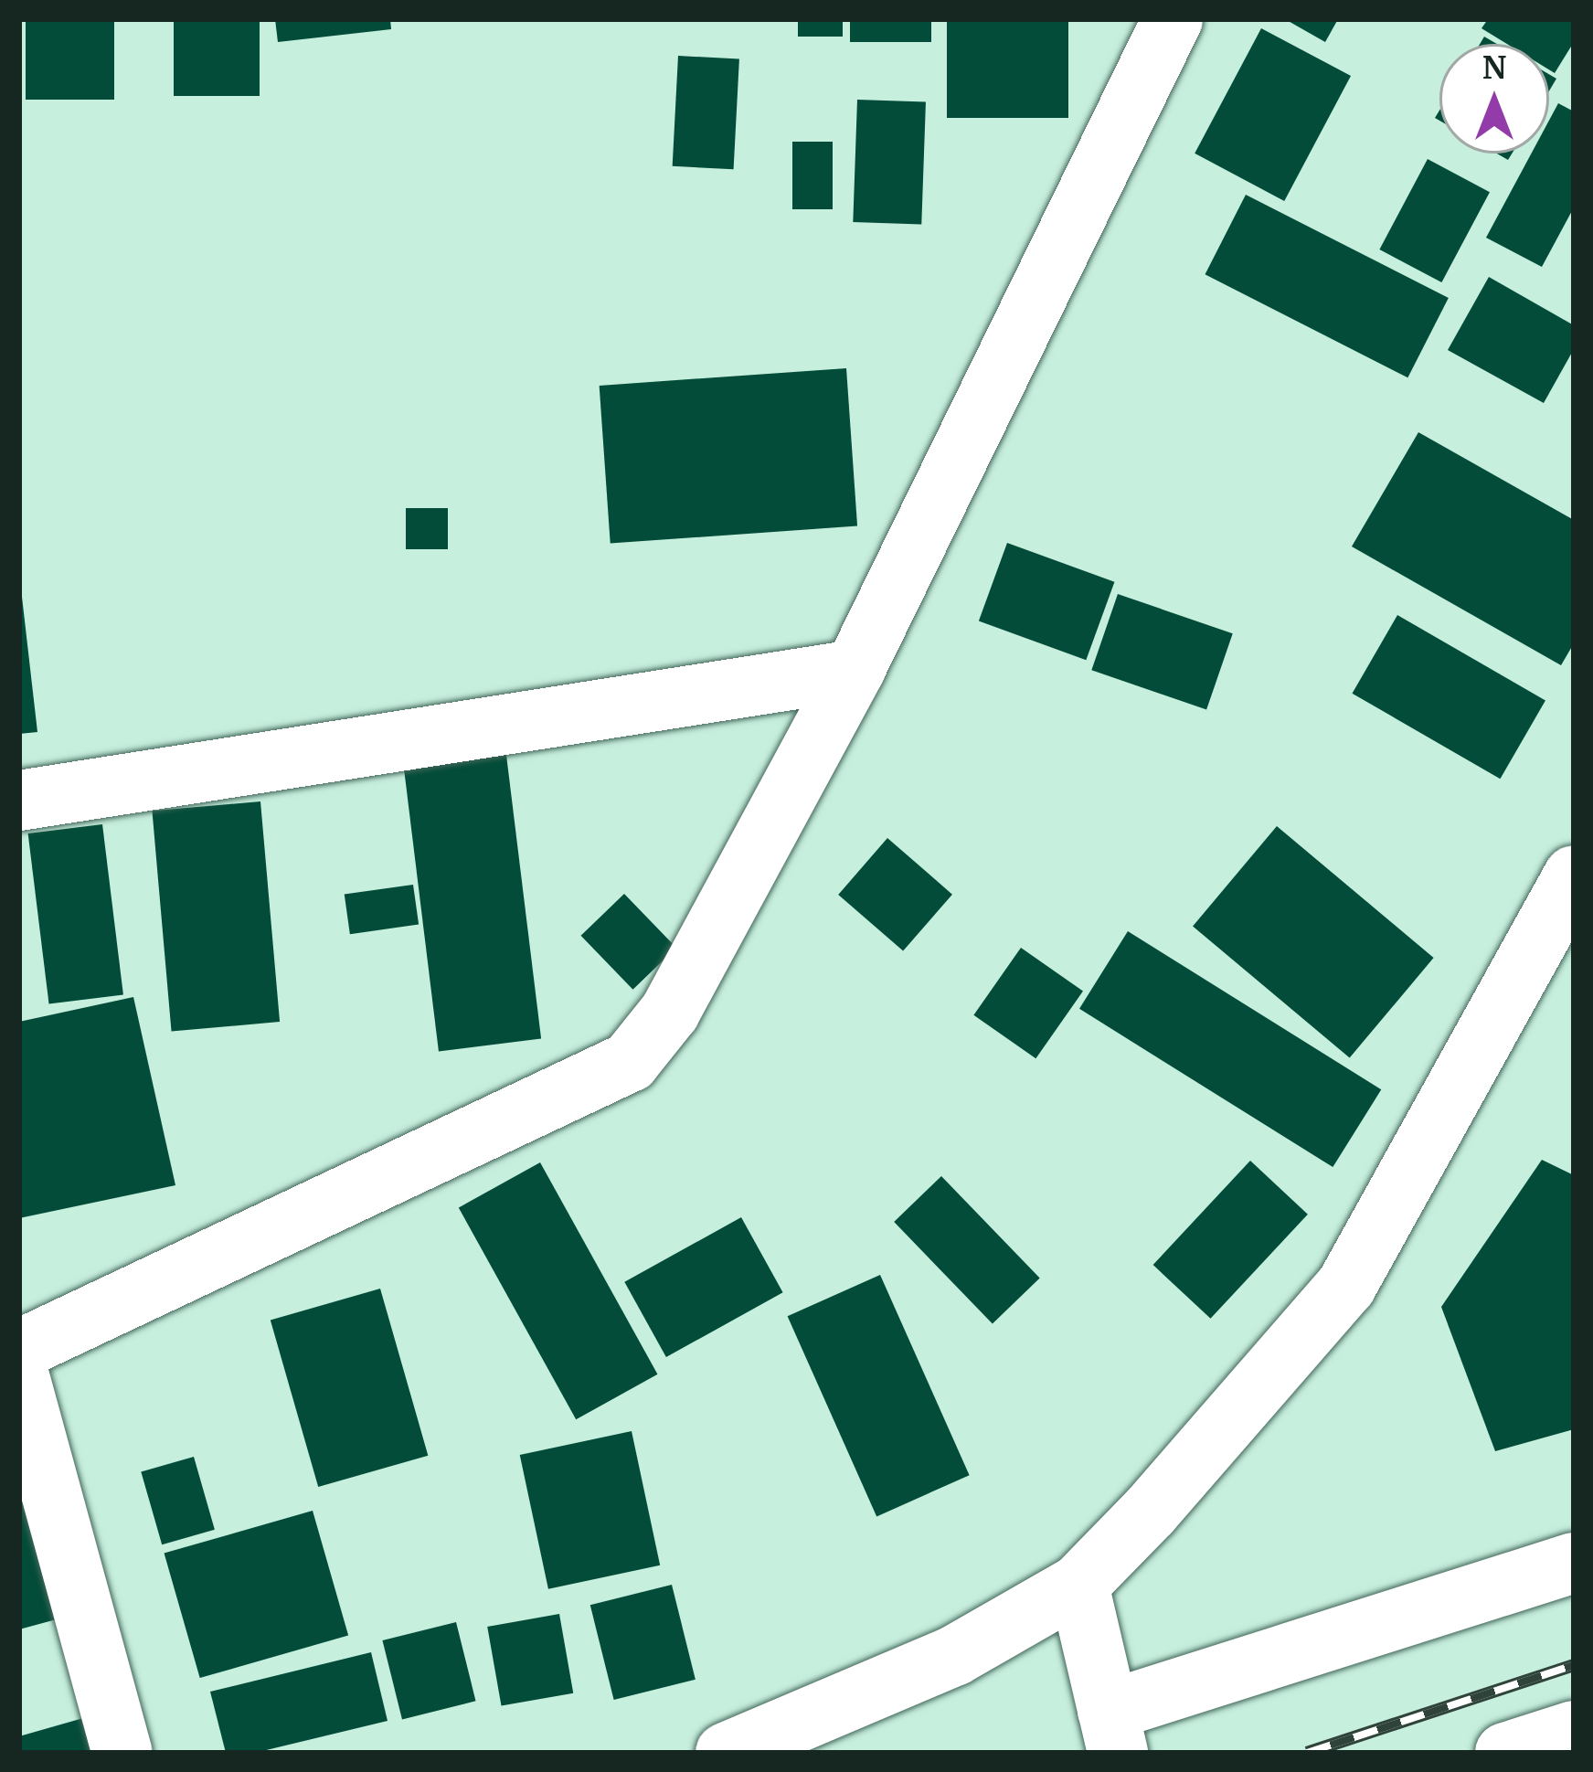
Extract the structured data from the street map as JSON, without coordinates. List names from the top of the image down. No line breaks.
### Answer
{"north":"top"}
